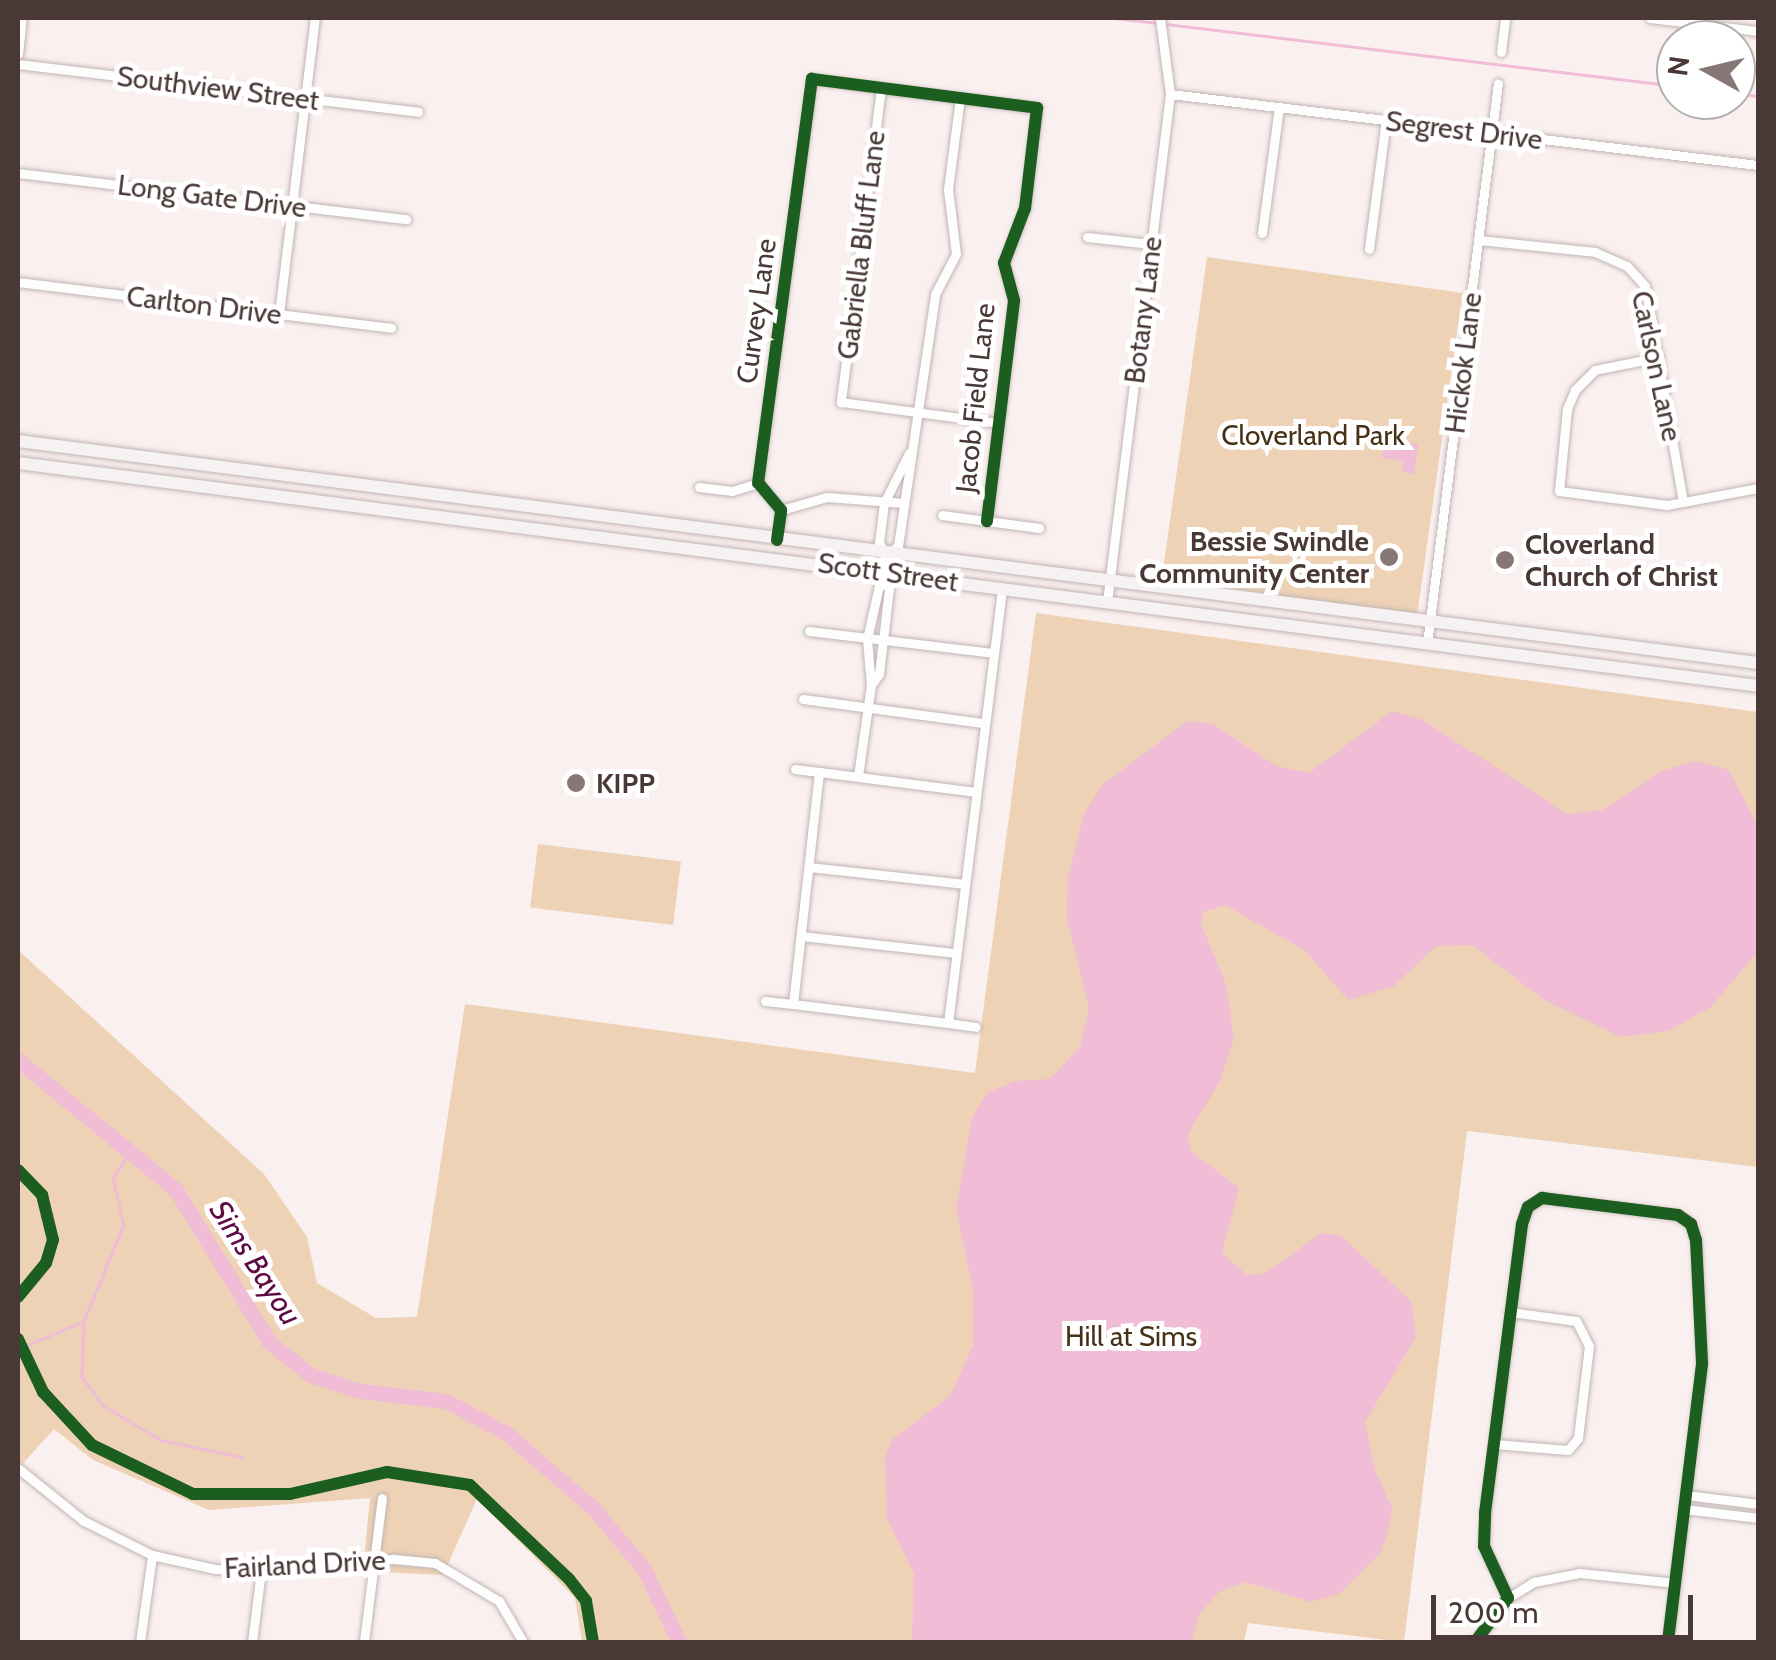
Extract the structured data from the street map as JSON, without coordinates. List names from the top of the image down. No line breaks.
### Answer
{"streets":{"main road":["Scott Street"],"street":["Southview Street","Segrest Drive","Long Gate Drive","Gabriella Bluff Lane","Carlton Drive","Botany Lane","Curvey Lane","Hickok Lane","Carlson Lane","Jacob Field Lane","Fairland Drive"]},"crossings":[["Segrest Drive","Botany Lane"],["Segrest Drive","Hickok Lane"],["Gabriella Bluff Lane","Curvey Lane"],["Botany Lane","Scott Street"],["Hickok Lane","Carlson Lane"],["Hickok Lane","Scott Street"]],"water":["Sims Bayou"],"parks":["Cloverland Park","Hill at Sims"],"places":["Bessie Swindle Community Center","Cloverland Church of Christ","KIPP"],"scale_bar":"200 m","north":"left"}
